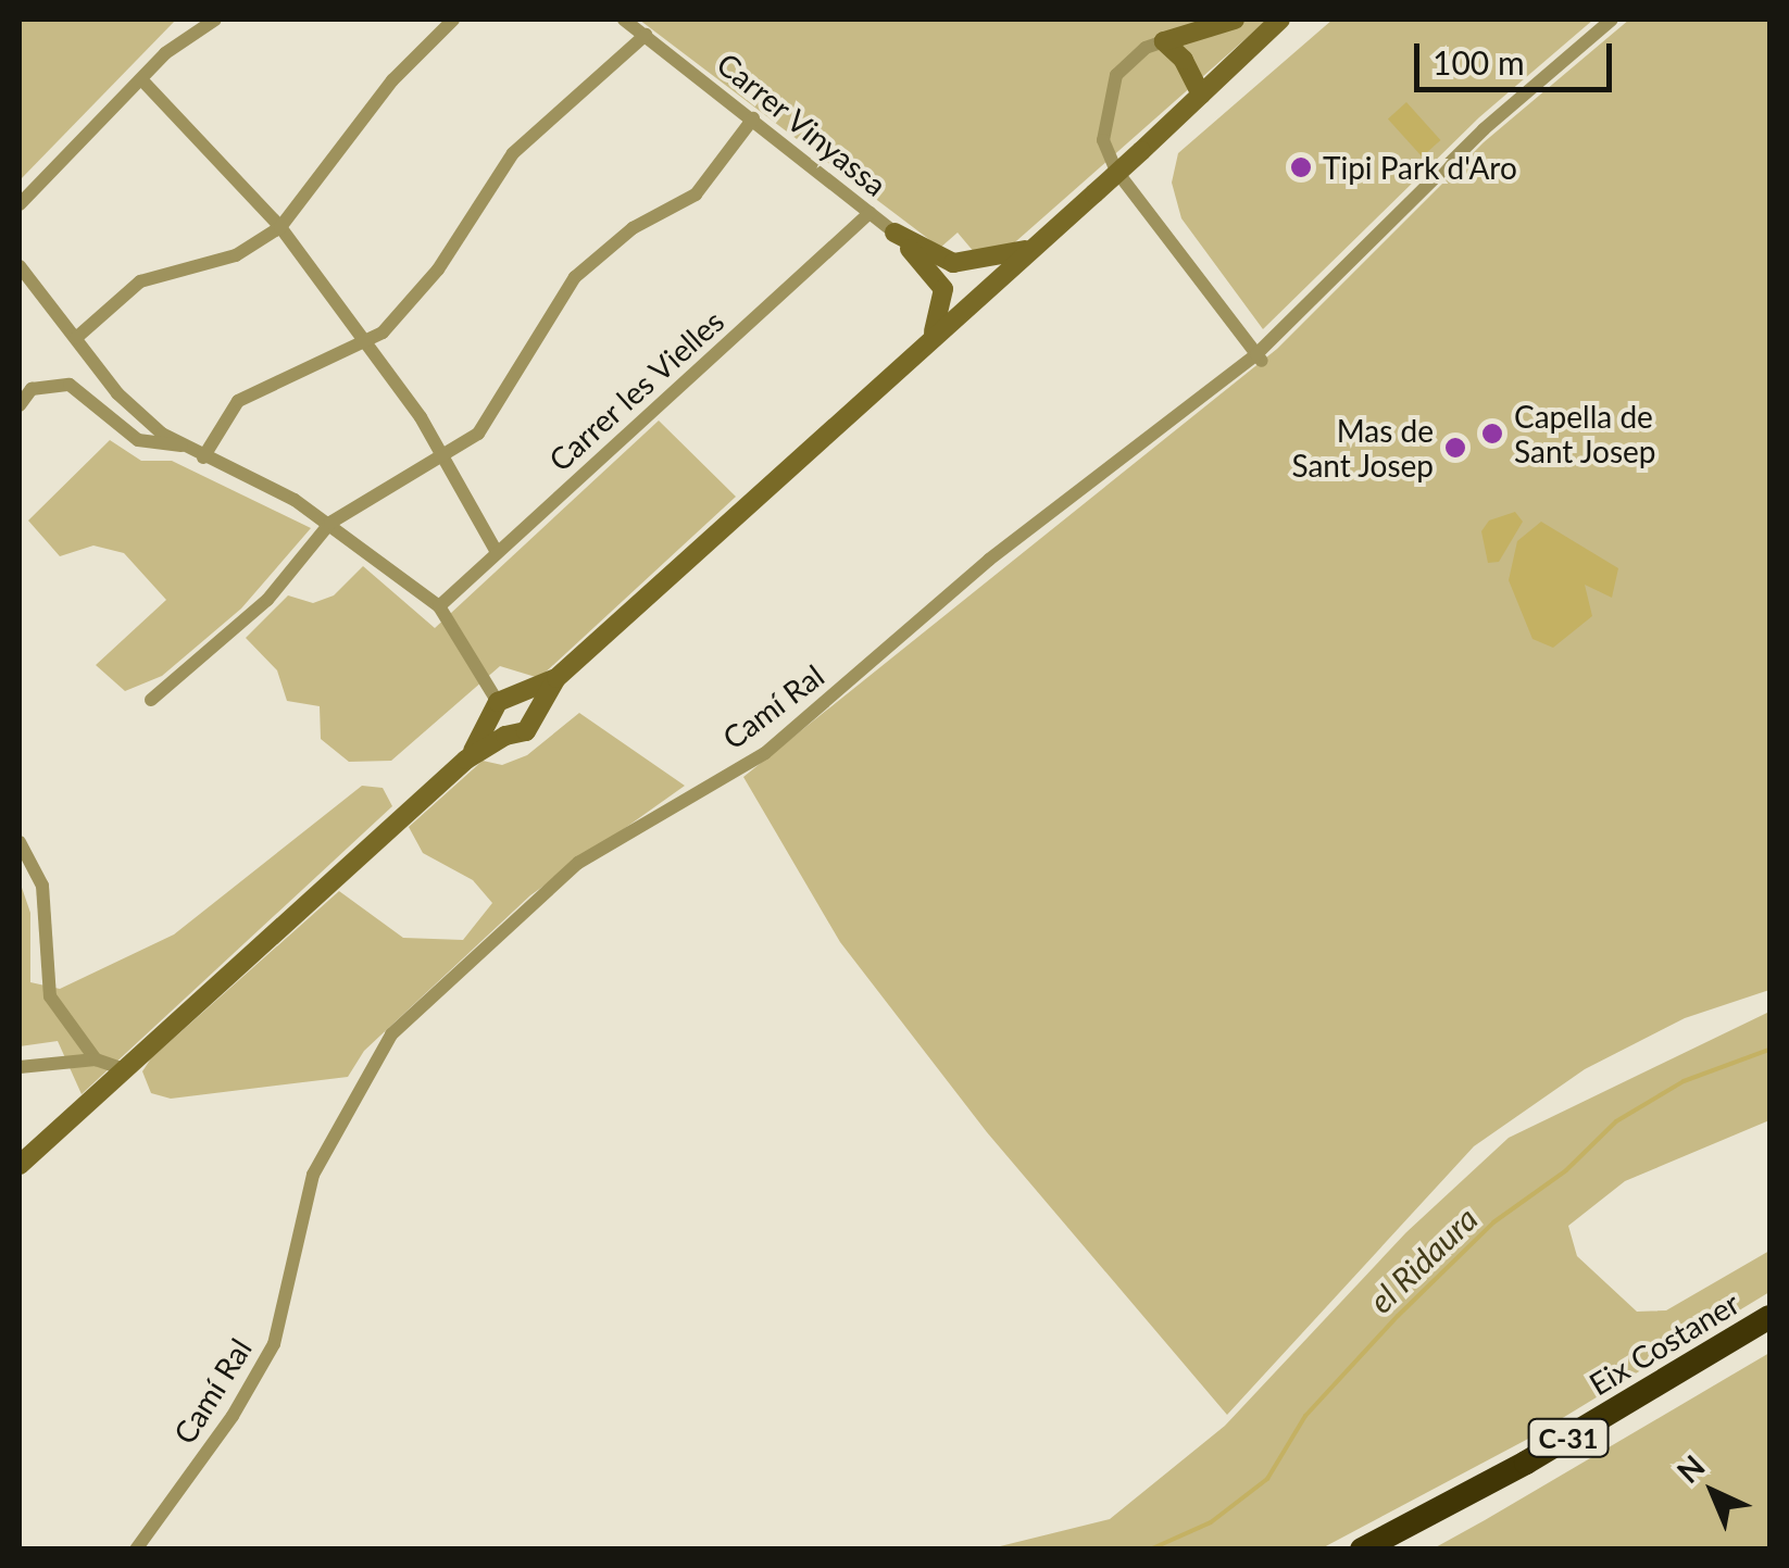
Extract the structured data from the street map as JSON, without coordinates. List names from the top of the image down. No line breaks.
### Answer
{"streets":{"highway":["Eix Costaner","C-31"],"street":["Carrer Vinyassa","Carrer les Vielles","Camí Ral"]},"crossings":[["Carrer Vinyassa","Carrer les Vielles"]],"water":["el Ridaura"],"places":["Tipi Park d'Aro","Capella de Sant Josep","Mas de Sant Josep"],"scale_bar":"100 m","north":"top left"}
